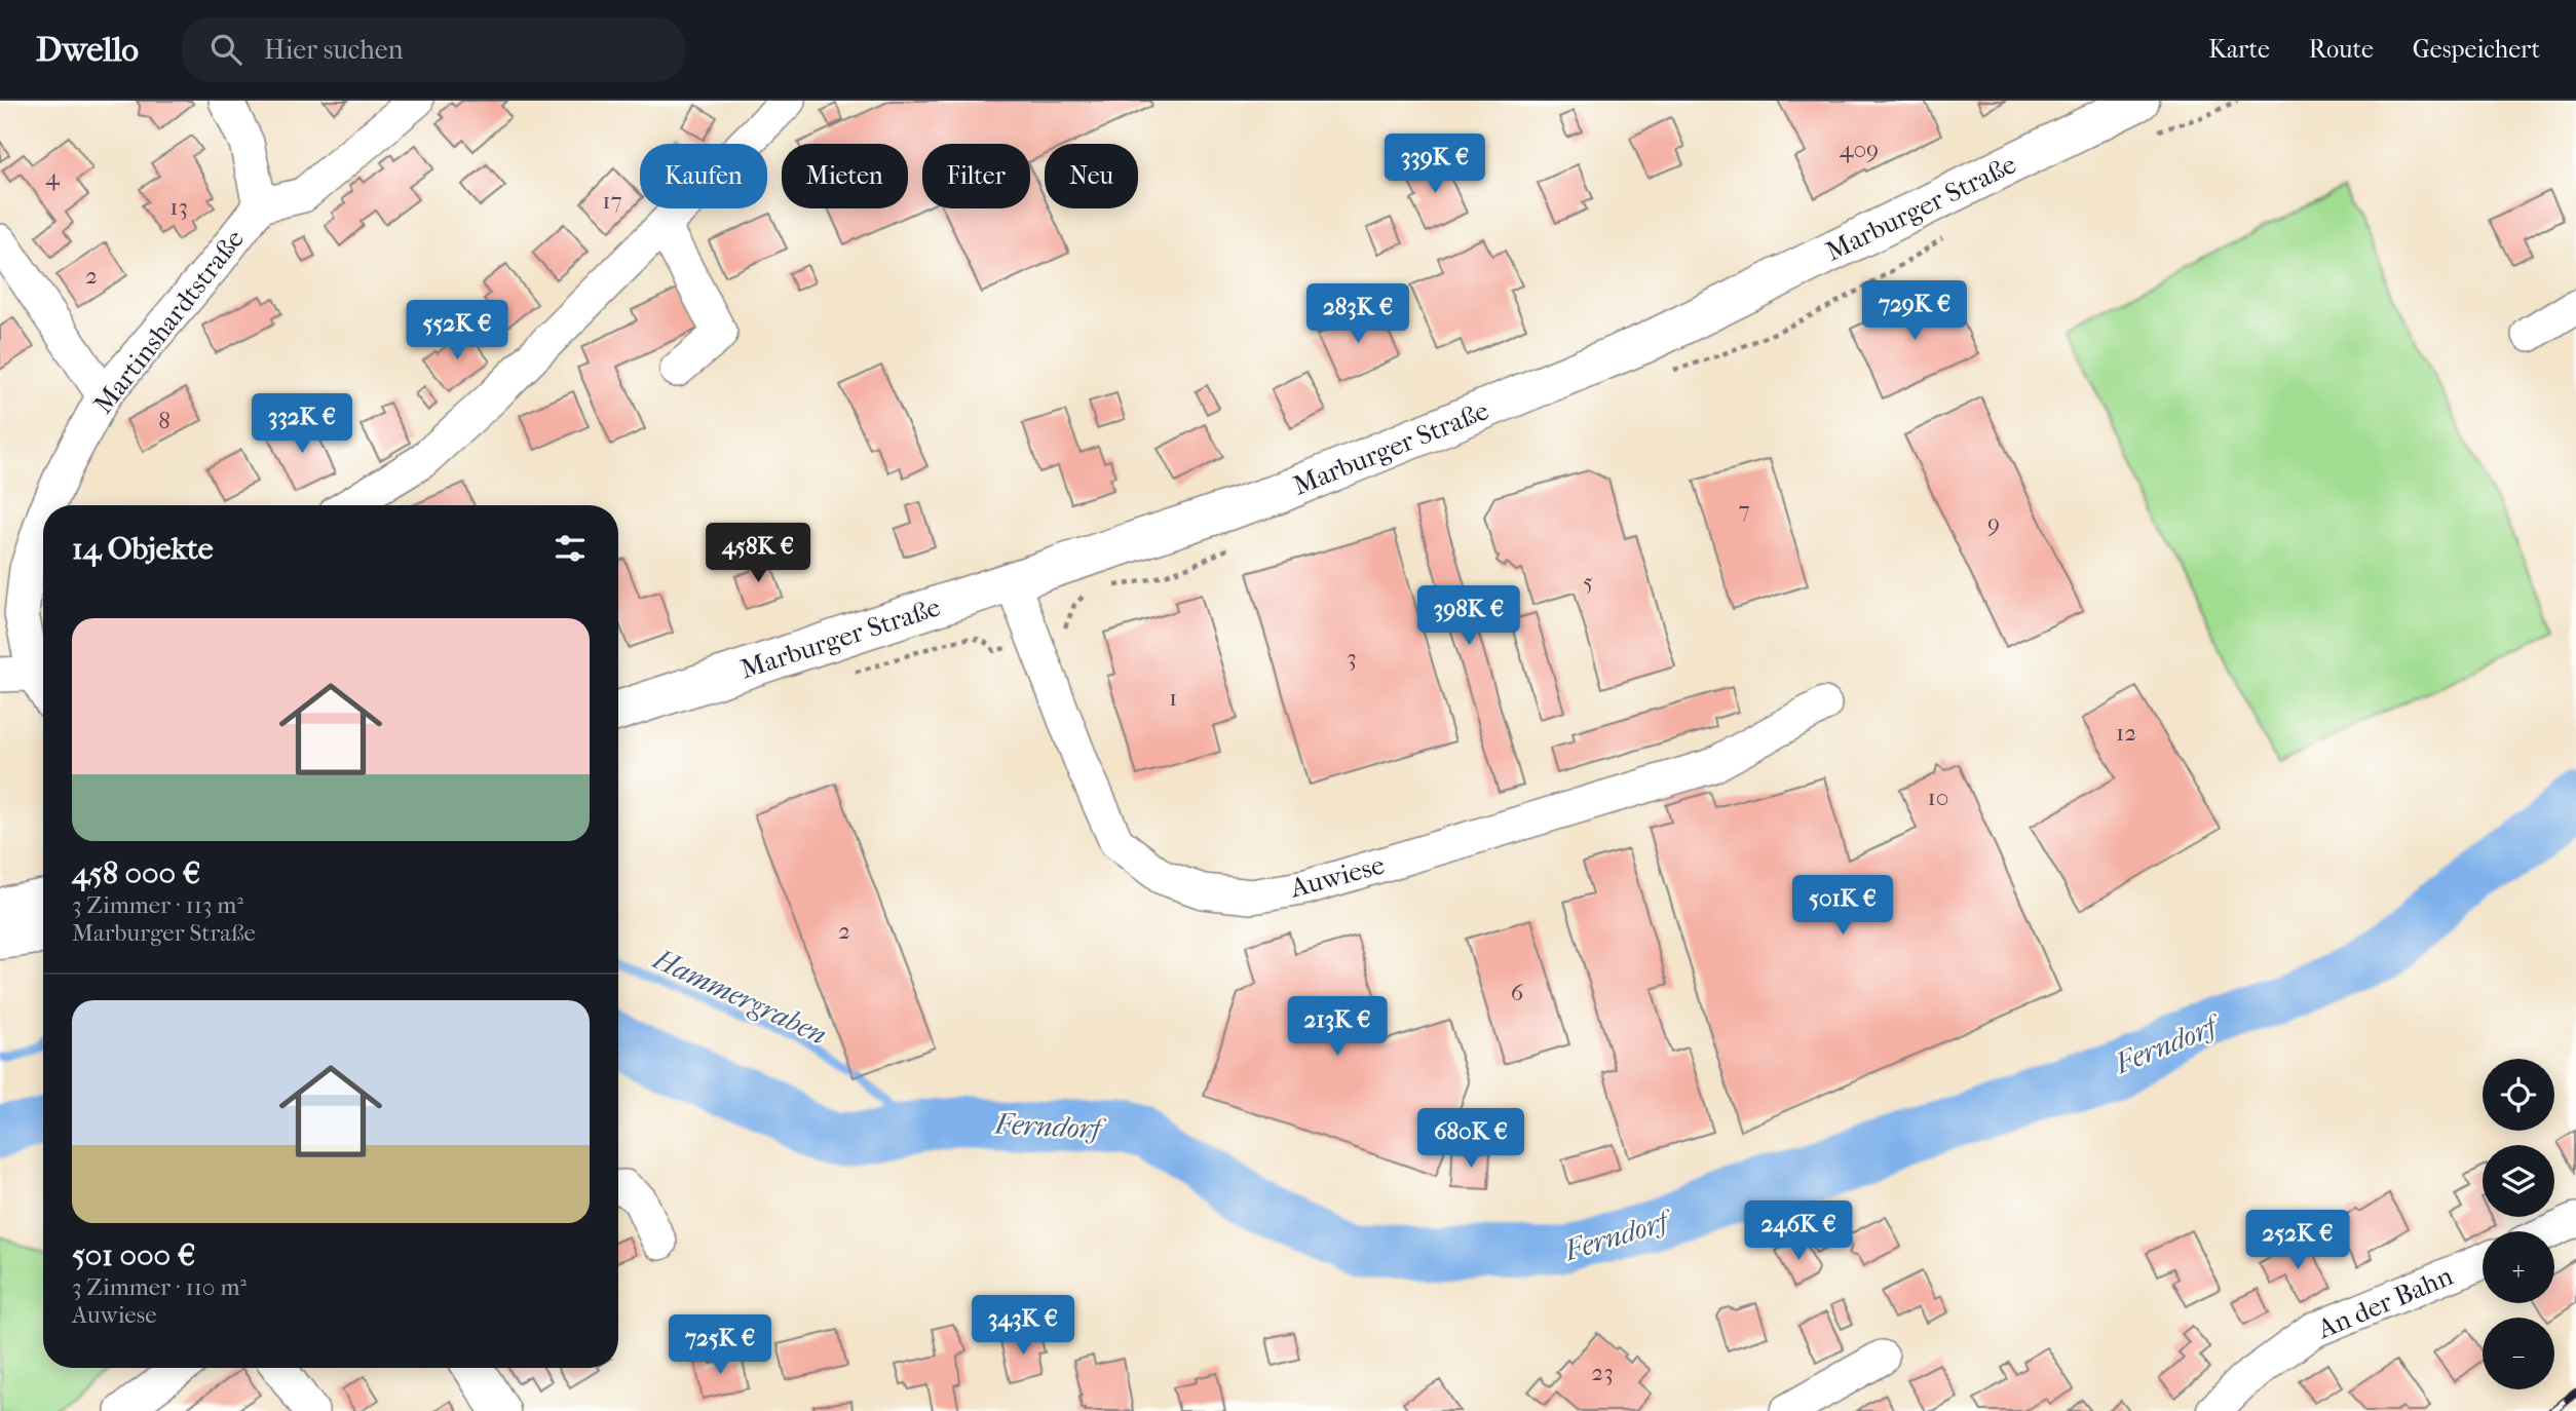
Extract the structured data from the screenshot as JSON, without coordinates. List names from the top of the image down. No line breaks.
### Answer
{"streets":{"main road":["Marburger Straße"],"street":["Martinshardtstraße","Auwiese","An der Bahn"]},"crossings":[["Marburger Straße","Auwiese"]],"water":["Hammergraben","Ferndorf"],"house_numbers":["409","4","17","13","2","8","7","9","5","3","1","12","10","2","6","23"],"page":{"header":"Dwello","search":"Hier suchen","nav":["Karte","Route","Gespeichert"],"price":["339K €","729K €","283K €","552K €","332K €","458K €","398K €","501K €","213K €","680K €","246K €","252K €","343K €","725K €"],"chip":["Kaufen","Mieten","Filter","Neu"],"heading":"14 Objekte","list":[{"name":"458 000 €","note":"3 Zimmer · 113 m² · Marburger Straße"},{"name":"501 000 €","note":"3 Zimmer · 110 m² · Auwiese"}],"map_buttons":["+","−"]}}
